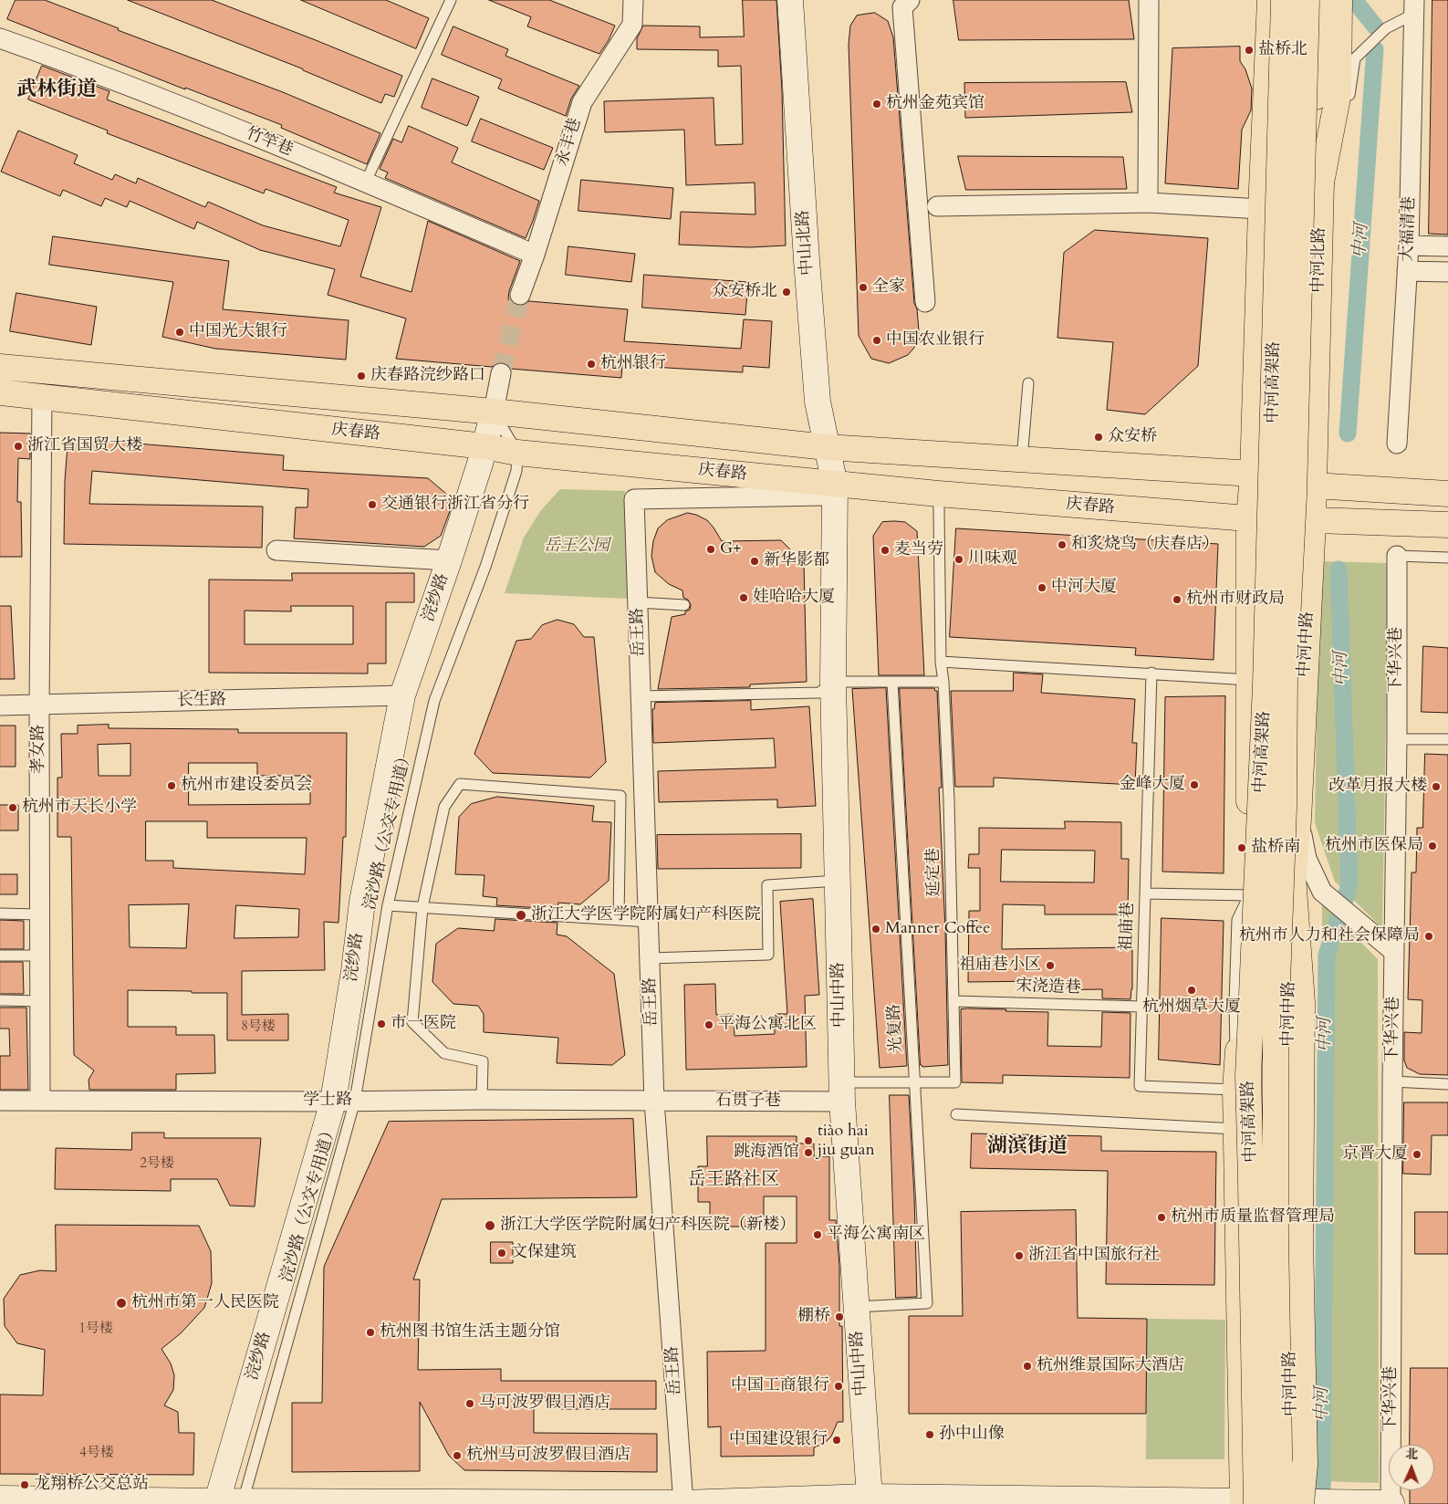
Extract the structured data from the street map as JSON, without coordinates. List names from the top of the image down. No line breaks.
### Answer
{"streets":{"main road":["中山北路","中河北路","中河高架路","庆春路","浣纱路","中河中路","中山中路"],"street":["竹竿巷","永丰巷","大福清巷","岳王路","下华兴巷","长生路","孝女路","学士路","石贯子巷"],"lane":["浣沙路（公交专用道）","延定巷","祖庙巷","宋浇造巷","光复路"]},"crossings":[["竹竿巷","永丰巷"],["大福清巷","中河北路"],["中山北路","庆春路"],["中山北路","岳王路"],["中山北路","中山中路"],["中河北路","庆春路"],["中河北路","中河中路"],["庆春路","浣纱路"],["庆春路","岳王路"],["庆春路","中河中路"],["庆春路","孝女路"],["庆春路","浣沙路（公交专用道）"],["庆春路","延定巷"],["庆春路","中山中路"],["浣纱路","长生路"],["浣纱路","浣沙路（公交专用道）"],["浣纱路","学士路"],["岳王路","中山中路"],["岳王路","学士路"],["岳王路","石贯子巷"],["长生路","孝女路"],["孝女路","学士路"],["浣沙路（公交专用道）","学士路"],["延定巷","宋浇造巷"],["延定巷","光复路"],["祖庙巷","宋浇造巷"],["中山中路","光复路"],["中山中路","石贯子巷"],["学士路","石贯子巷"]],"districts":["武林街道","湖滨街道","岳王路社区"],"water":["中河"],"parks":["岳王公园"],"places":["盐桥北","杭州金苑宾馆","全家","众安桥北","中国光大银行","中国农业银行","杭州银行","庆春路浣纱路口","众安桥","浙江省国贸大楼","交通银行浙江省分行","和炙烧鸟（庆春店）","G+","麦当劳","川味观","新华影都","中河大厦","娃哈哈大厦","杭州市财政局","金峰大厦","杭州市建设委员会","改革月报大楼","杭州市天长小学","杭州市医保局","盐桥南","浙江大学医学院附属妇产科医院","Manner Coffee","杭州市人力和社会保障局","祖庙巷小区","杭州烟草大厦","市一医院","平海公寓北区","tiào hai jiu guan","跳海酒馆","京晋大厦","杭州市质量监督管理局","浙江大学医学院附属妇产科医院（新楼）","平海公寓南区","文保建筑","浙江省中国旅行社","杭州市第一人民医院","棚桥","杭州图书馆生活主题分馆","杭州维景国际大酒店","中国工商银行","马可波罗假日酒店","孙中山像","中国建设银行","杭州马可波罗假日酒店","龙翔桥公交总站"],"house_numbers":["8号楼","2号楼","1号楼","4号楼"],"north":"top"}
